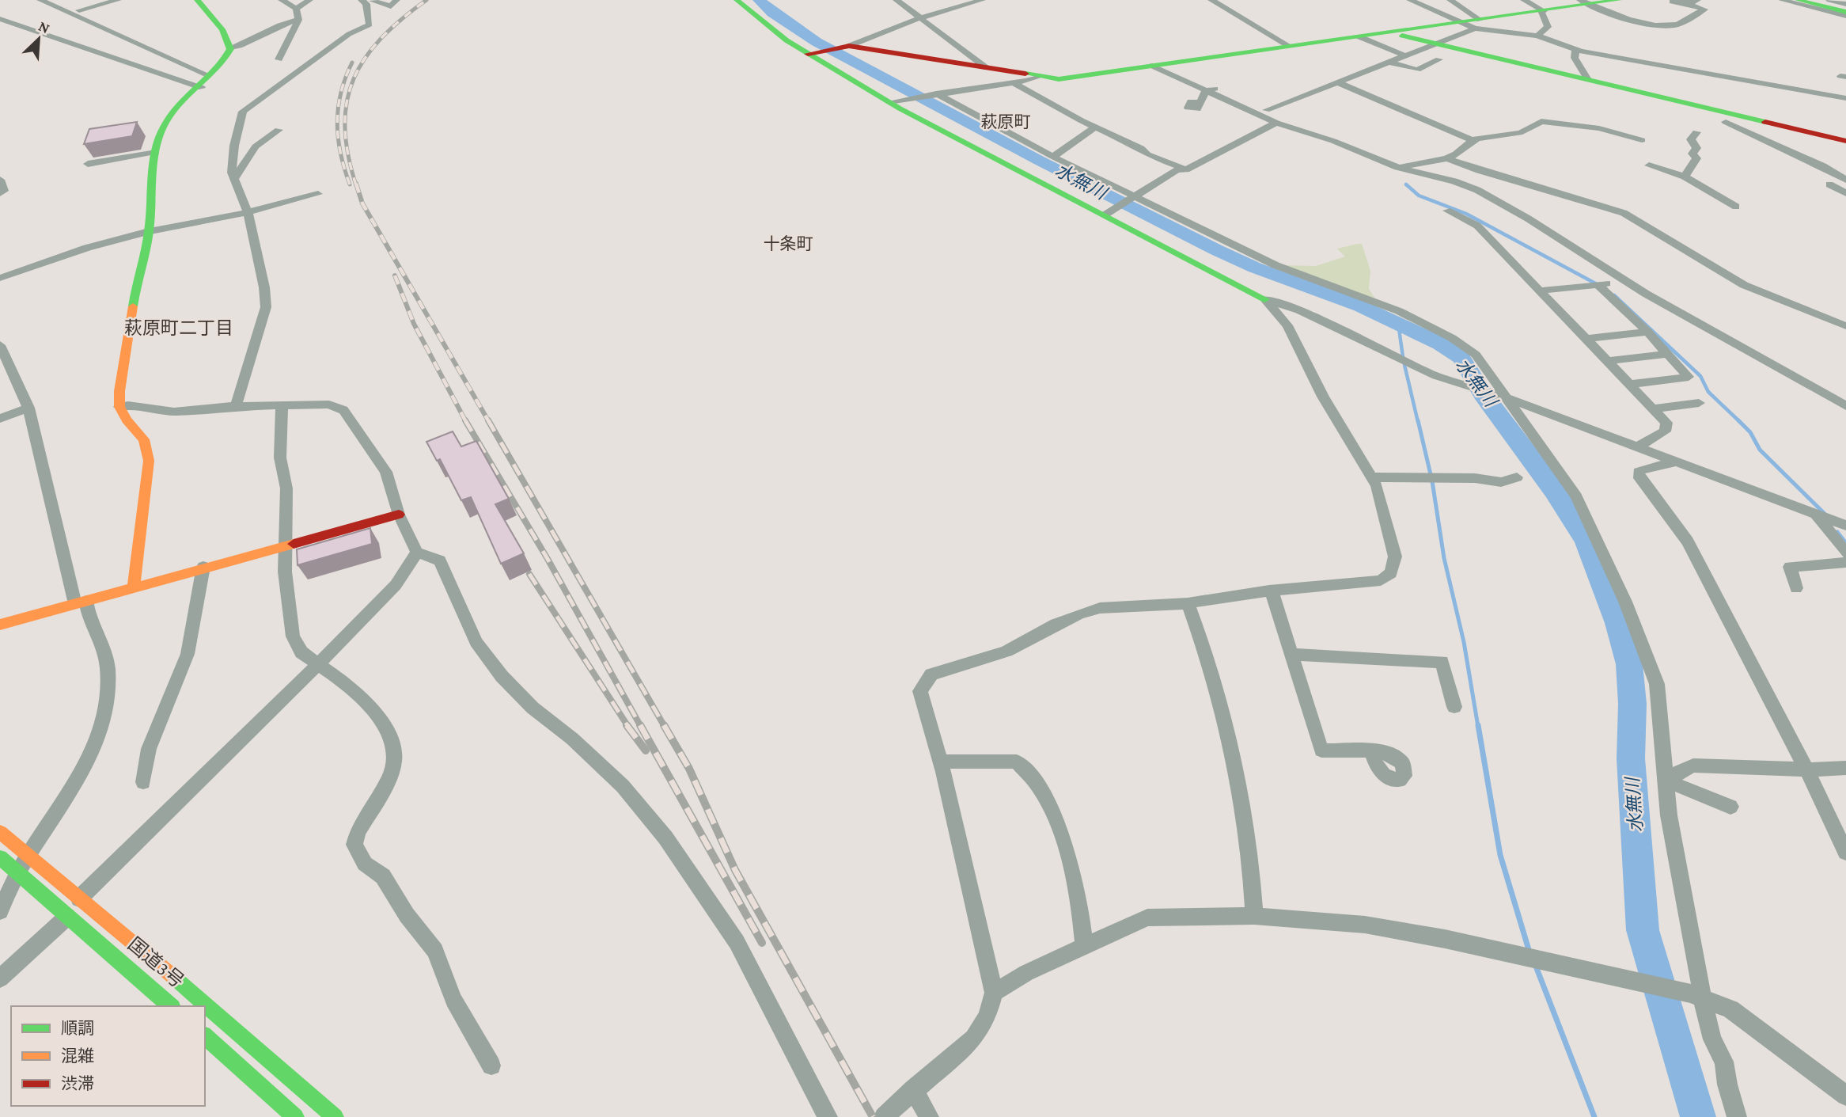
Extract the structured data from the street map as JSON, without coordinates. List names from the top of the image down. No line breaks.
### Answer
{"streets":{"main road":["国道3号"]},"districts":["萩原町","十条町","萩原町二丁目"],"water":["水無川"],"legend":["順調","混雑","渋滞"],"north":"top right"}
